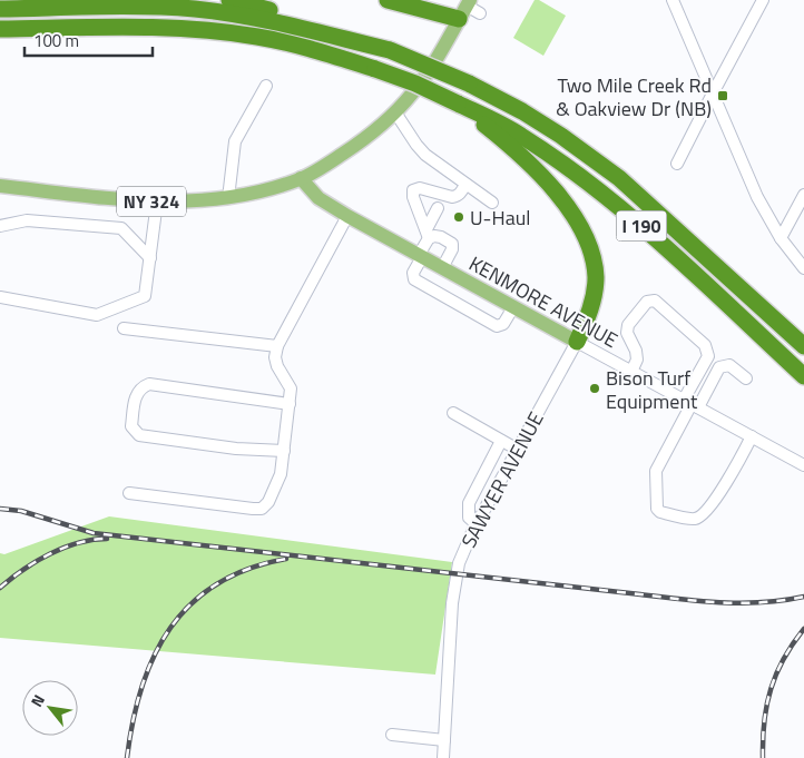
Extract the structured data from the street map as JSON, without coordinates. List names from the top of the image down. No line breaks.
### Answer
{"streets":{"highway":["I 190"],"main road":["NY 324","KENMORE AVENUE"],"street":["SAWYER AVENUE"]},"crossings":[["NY 324","KENMORE AVENUE"],["KENMORE AVENUE","SAWYER AVENUE"]],"places":{"transit":["Two Mile Creek Rd & Oakview Dr (NB)"],"other":["U-Haul","Bison Turf Equipment"]},"scale_bar":"100 m","north":"top left"}
